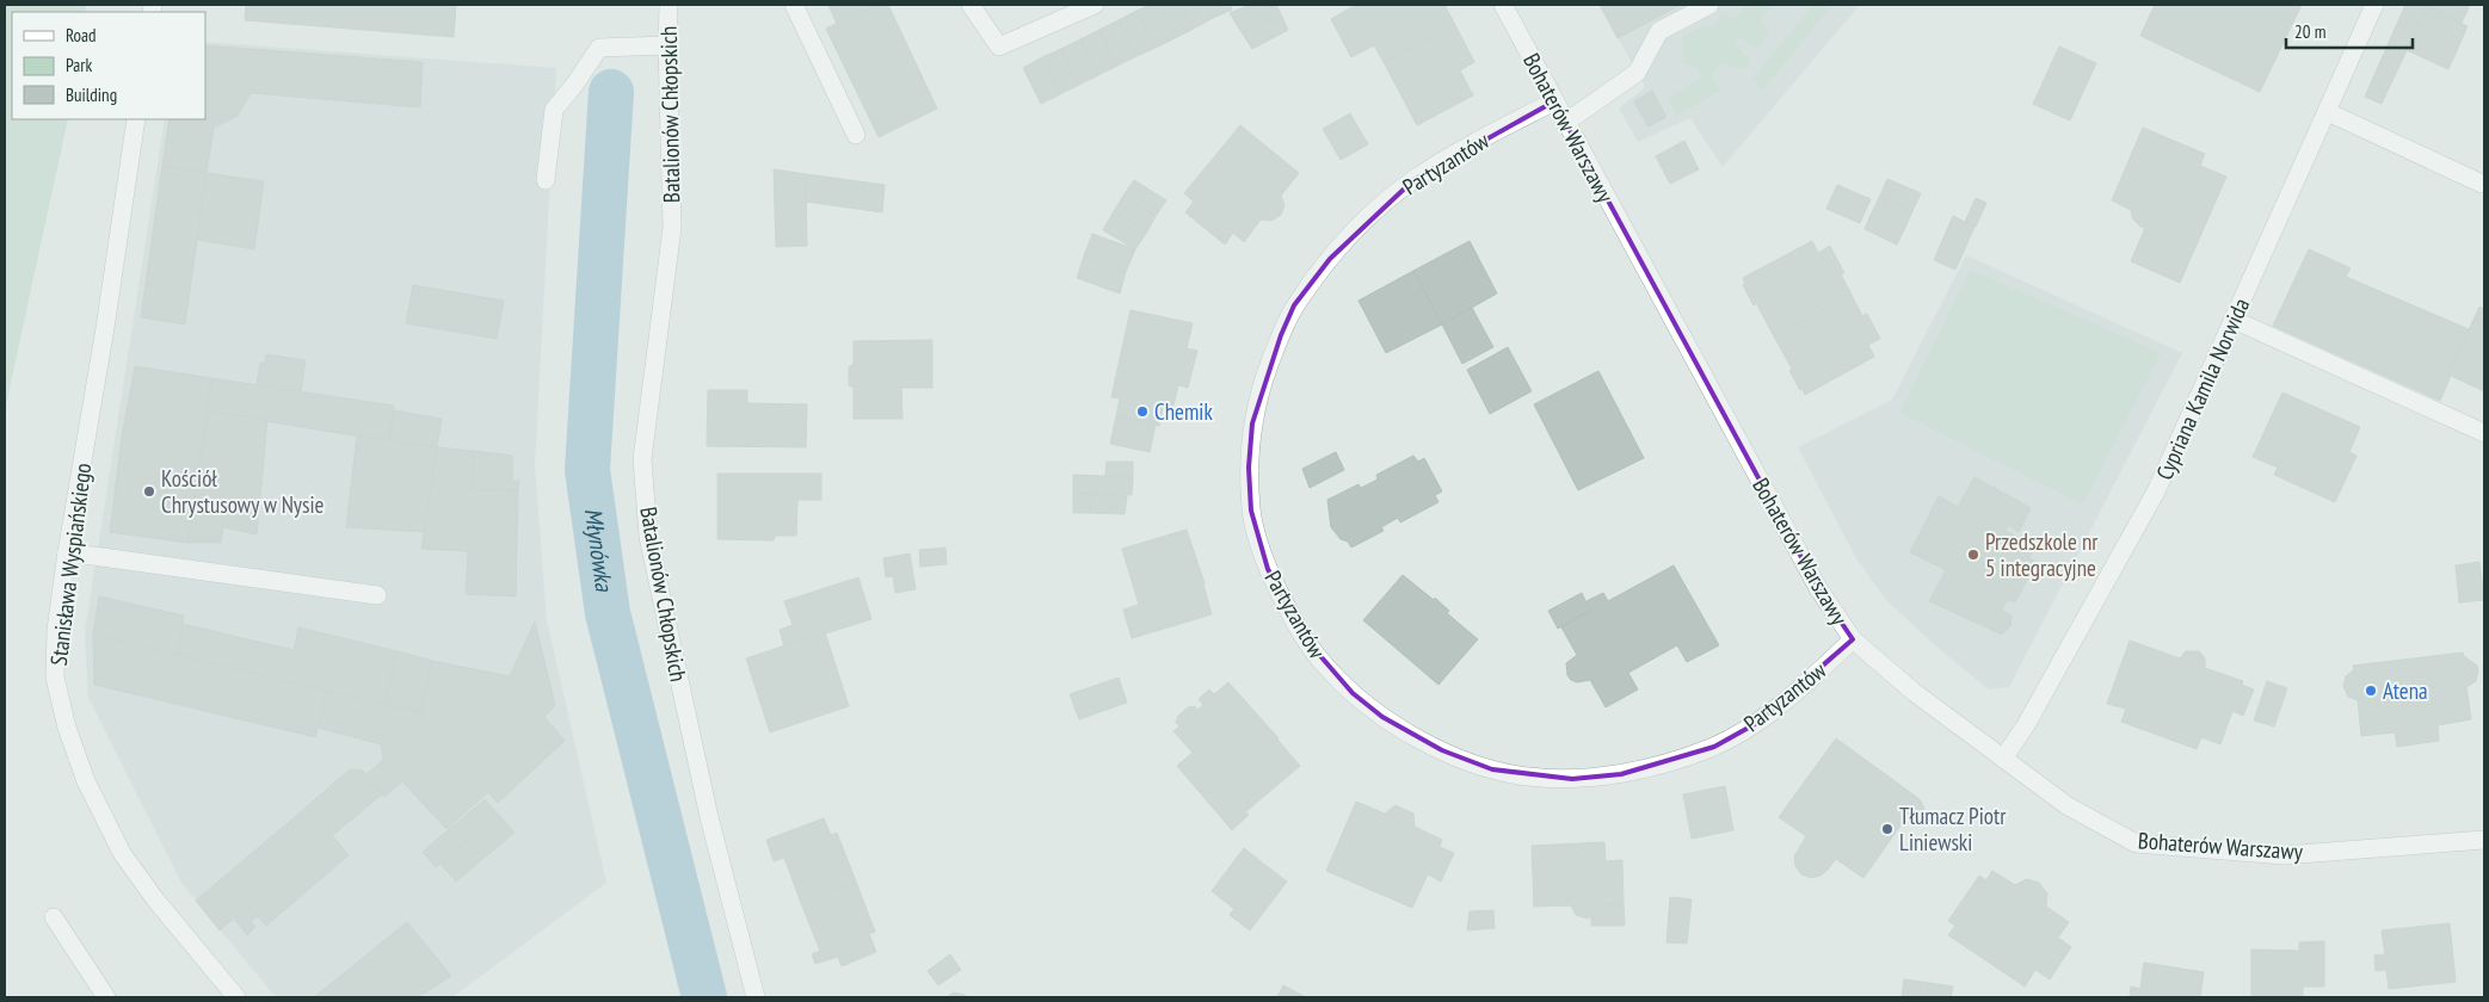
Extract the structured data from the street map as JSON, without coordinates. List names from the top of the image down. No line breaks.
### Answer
{"streets":{"street":["Batalionów Chłopskich","Bohaterów Warszawy","Partyzantów","Cypriana Kamila Norwida","Stanisława Wyspiańskiego"]},"crossings":[["Bohaterów Warszawy","Partyzantów"],["Bohaterów Warszawy","Cypriana Kamila Norwida"]],"water":["Młynówka"],"places":["Chemik","Kościół Chrystusowy w Nysie","Przedszkole nr 5 integracyjne","Atena","Tłumacz Piotr Liniewski"],"legend":["Road","Park","Building"],"scale_bar":"20 m"}
